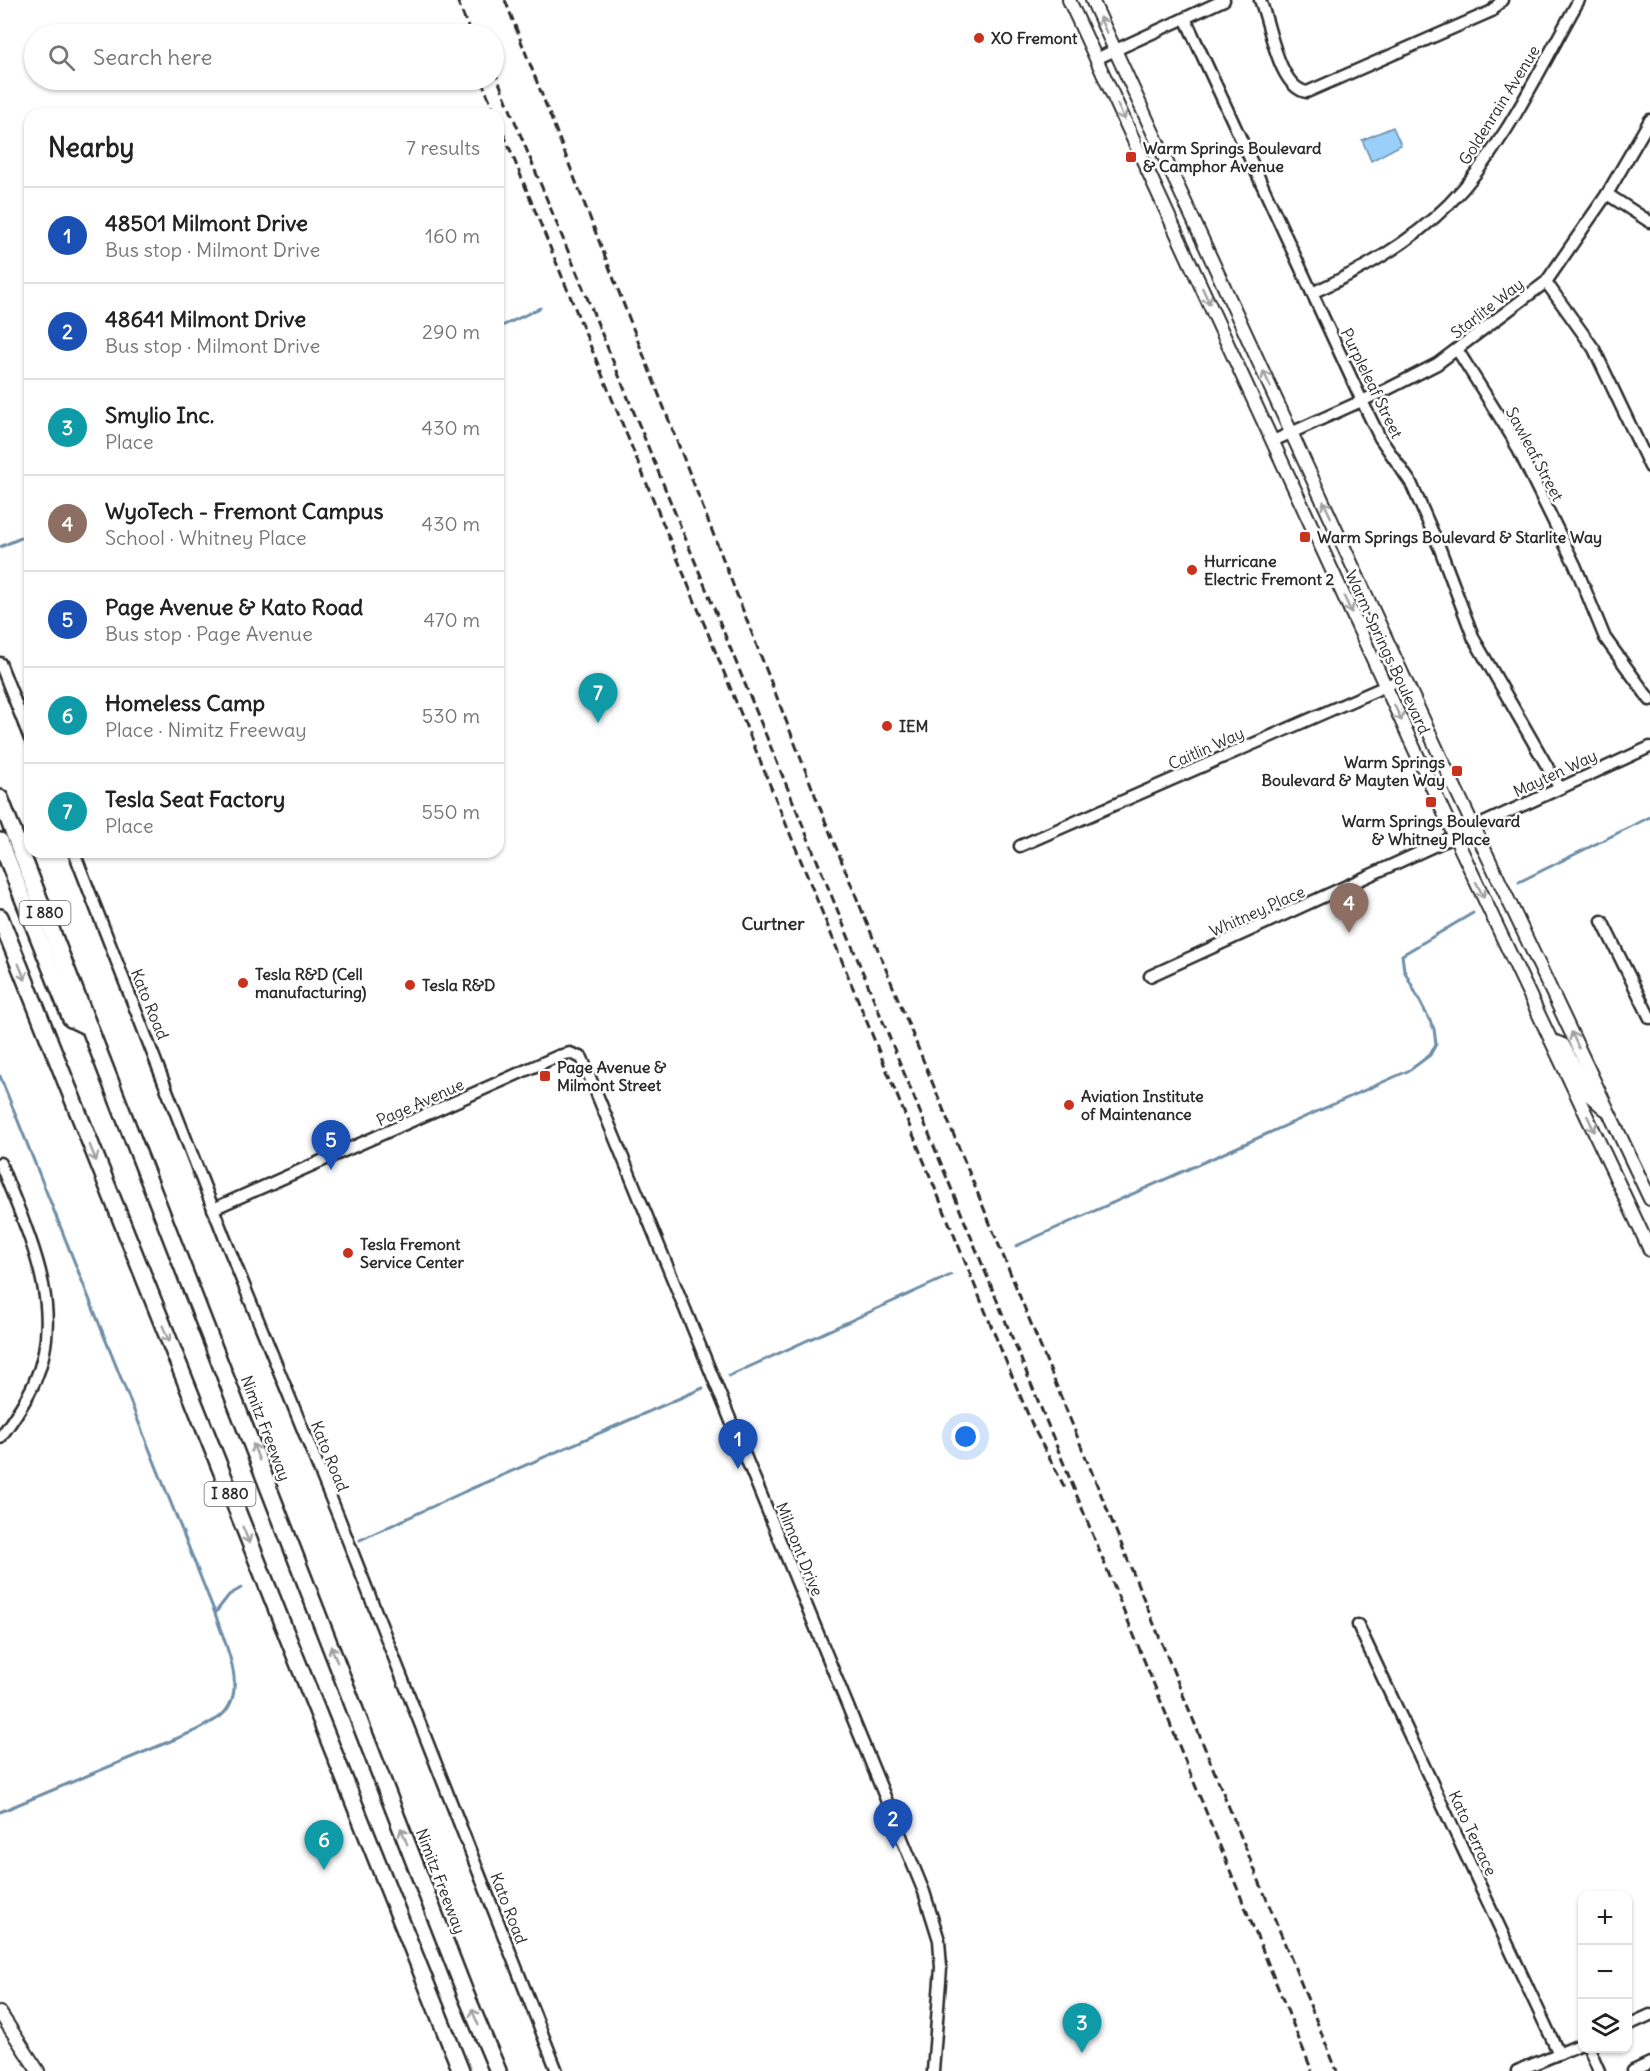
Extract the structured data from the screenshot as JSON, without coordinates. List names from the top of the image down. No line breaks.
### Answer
{"streets":{"highway":["I 880","Nimitz Freeway"],"main road":["Warm Springs Boulevard"],"street":["Goldenrain Avenue","Starlite Way","Purpleleaf Street","Sawleaf Street","Caitlin Way","Mayten Way","Whitney Place","Kato Road","Page Avenue","Milmont Drive","Kato Terrace"]},"crossings":[["Goldenrain Avenue","Purpleleaf Street"],["Starlite Way","Purpleleaf Street"],["Starlite Way","Sawleaf Street"],["Starlite Way","Warm Springs Boulevard"],["Purpleleaf Street","Mayten Way"],["Warm Springs Boulevard","Caitlin Way"],["Warm Springs Boulevard","Mayten Way"],["Warm Springs Boulevard","Whitney Place"],["Mayten Way","Whitney Place"],["I 880","Nimitz Freeway"],["Kato Road","Page Avenue"],["Page Avenue","Milmont Drive"]],"districts":["Curtner"],"places":{"other":["XO Fremont","Hurricane Electric Fremont 2","IEM","Tesla R&D (Cell manufacturing)","Tesla R&D","Aviation Institute of Maintenance","Tesla Fremont Service Center"],"transit":["Warm Springs Boulevard & Camphor Avenue","Warm Springs Boulevard & Starlite Way","Warm Springs Boulevard & Mayten Way","Warm Springs Boulevard & Whitney Place","Page Avenue & Milmont Street"]},"page":{"search":"Search here","heading":["Nearby","7 results"],"list":[{"mark":"1","name":"48501 Milmont Drive","note":"Bus stop · Milmont Drive","value":"160 m"},{"mark":"2","name":"48641 Milmont Drive","note":"Bus stop · Milmont Drive","value":"290 m"},{"mark":"3","name":"Smylio Inc.","note":"Place","value":"430 m"},{"mark":"4","name":"WyoTech - Fremont Campus","note":"School · Whitney Place","value":"430 m"},{"mark":"5","name":"Page Avenue & Kato Road","note":"Bus stop · Page Avenue","value":"470 m"},{"mark":"6","name":"Homeless Camp","note":"Place · Nimitz Freeway","value":"530 m"},{"mark":"7","name":"Tesla Seat Factory","note":"Place","value":"550 m"}],"pins":["7","4","5","1","2","6","3"],"map_buttons":["+","−"]}}
